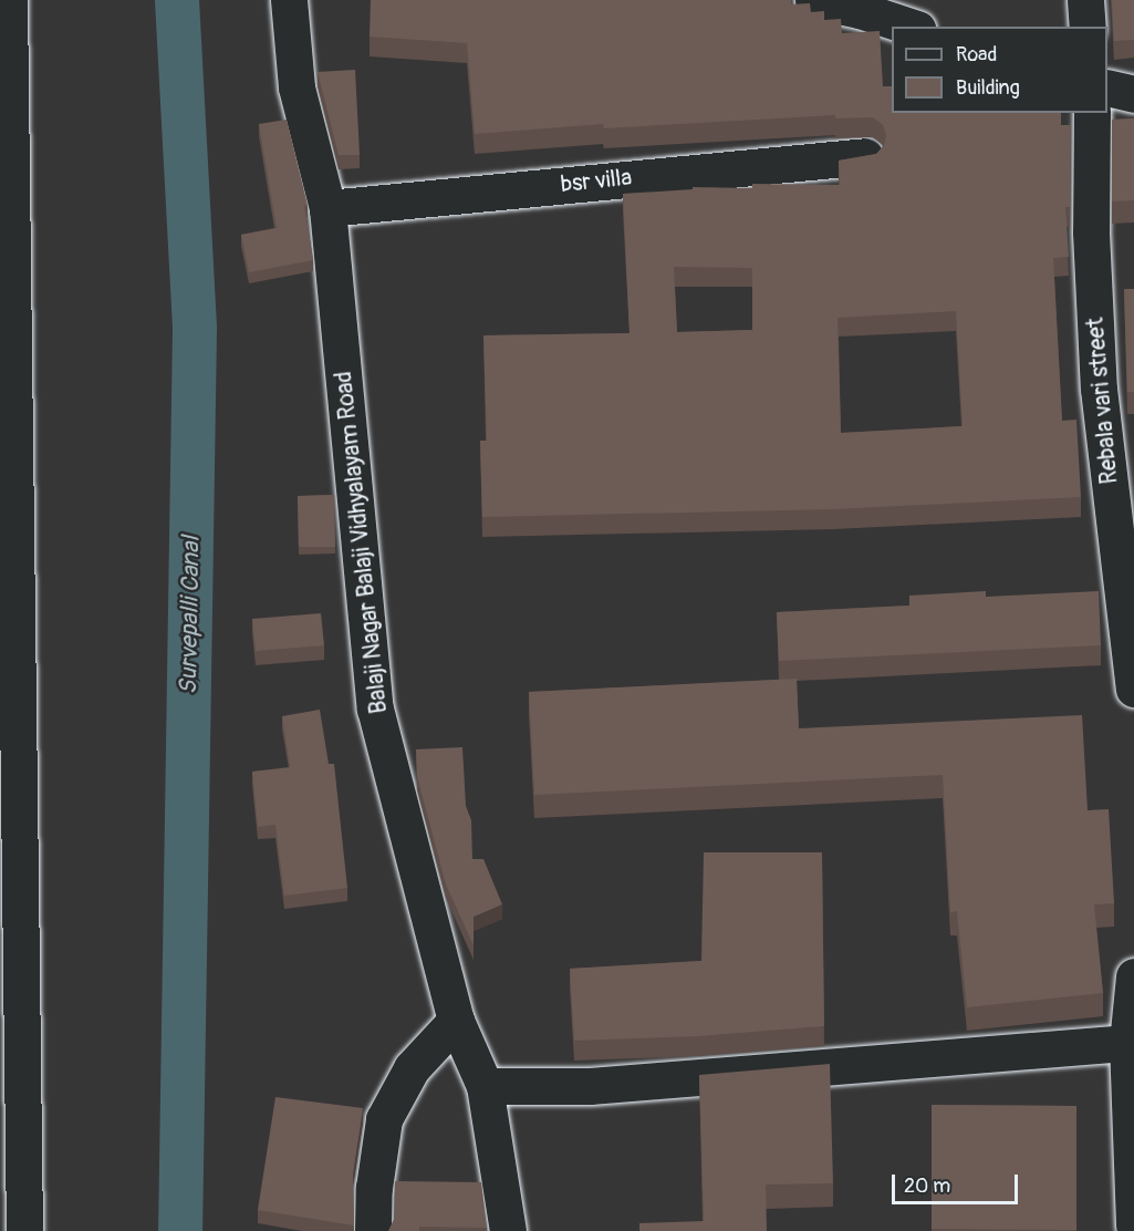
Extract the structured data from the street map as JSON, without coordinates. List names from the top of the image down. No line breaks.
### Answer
{"streets":{"street":["bsr villa","Rebala vari street","Balaji Nagar Balaji Vidhyalayam Road"]},"crossings":[["bsr villa","Balaji Nagar Balaji Vidhyalayam Road"]],"water":["Survepalli Canal"],"legend":["Road","Building"],"scale_bar":"20 m"}
